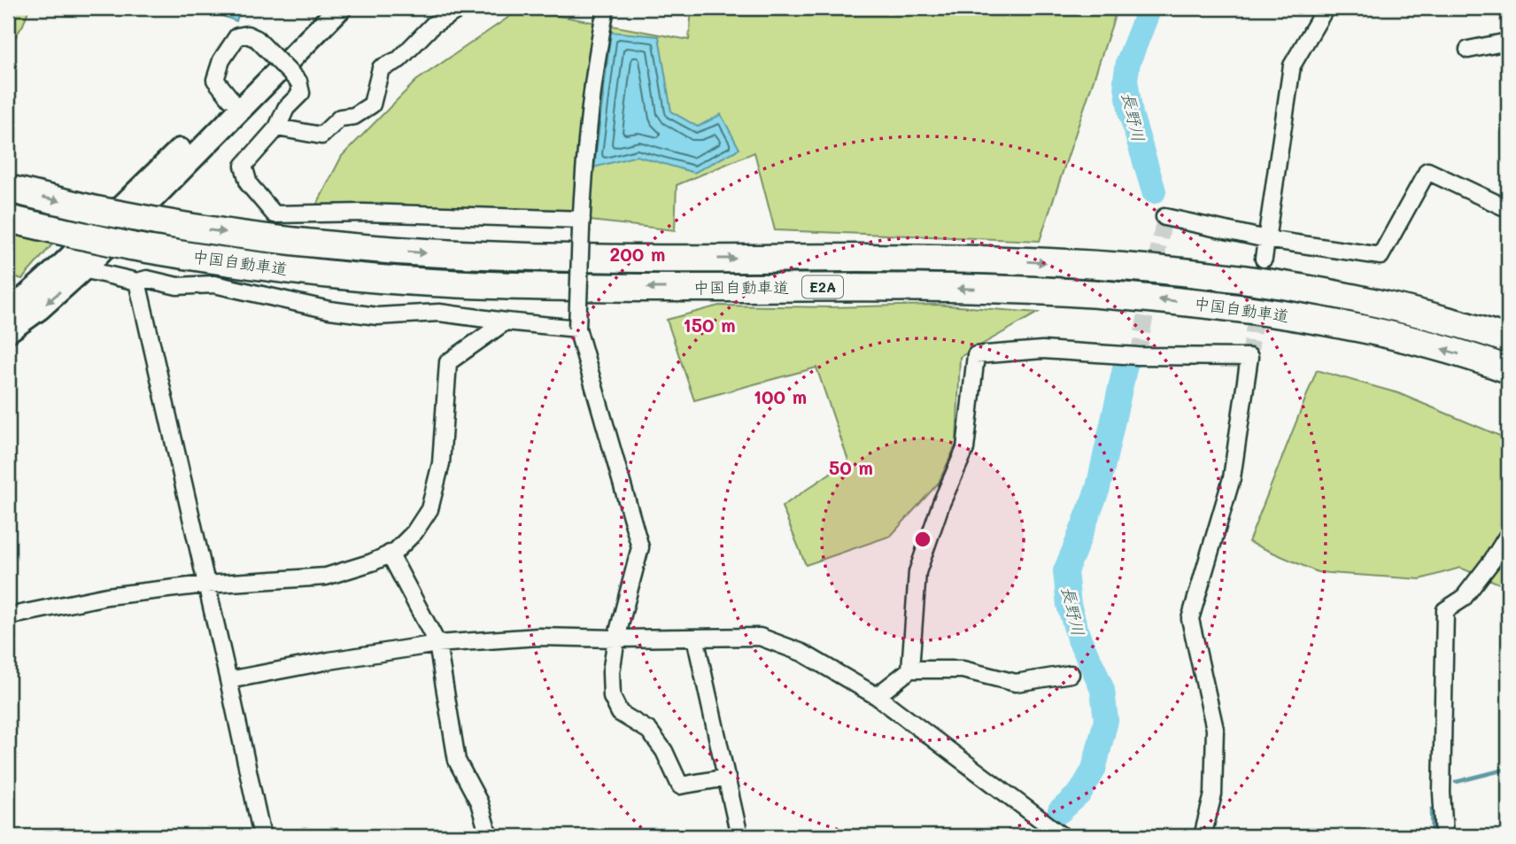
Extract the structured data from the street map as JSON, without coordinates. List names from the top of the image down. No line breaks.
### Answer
{"streets":{"highway":["中国自動車道","E2A"]},"water":["長野川"],"rings":["200 m","150 m","100 m","50 m"]}
